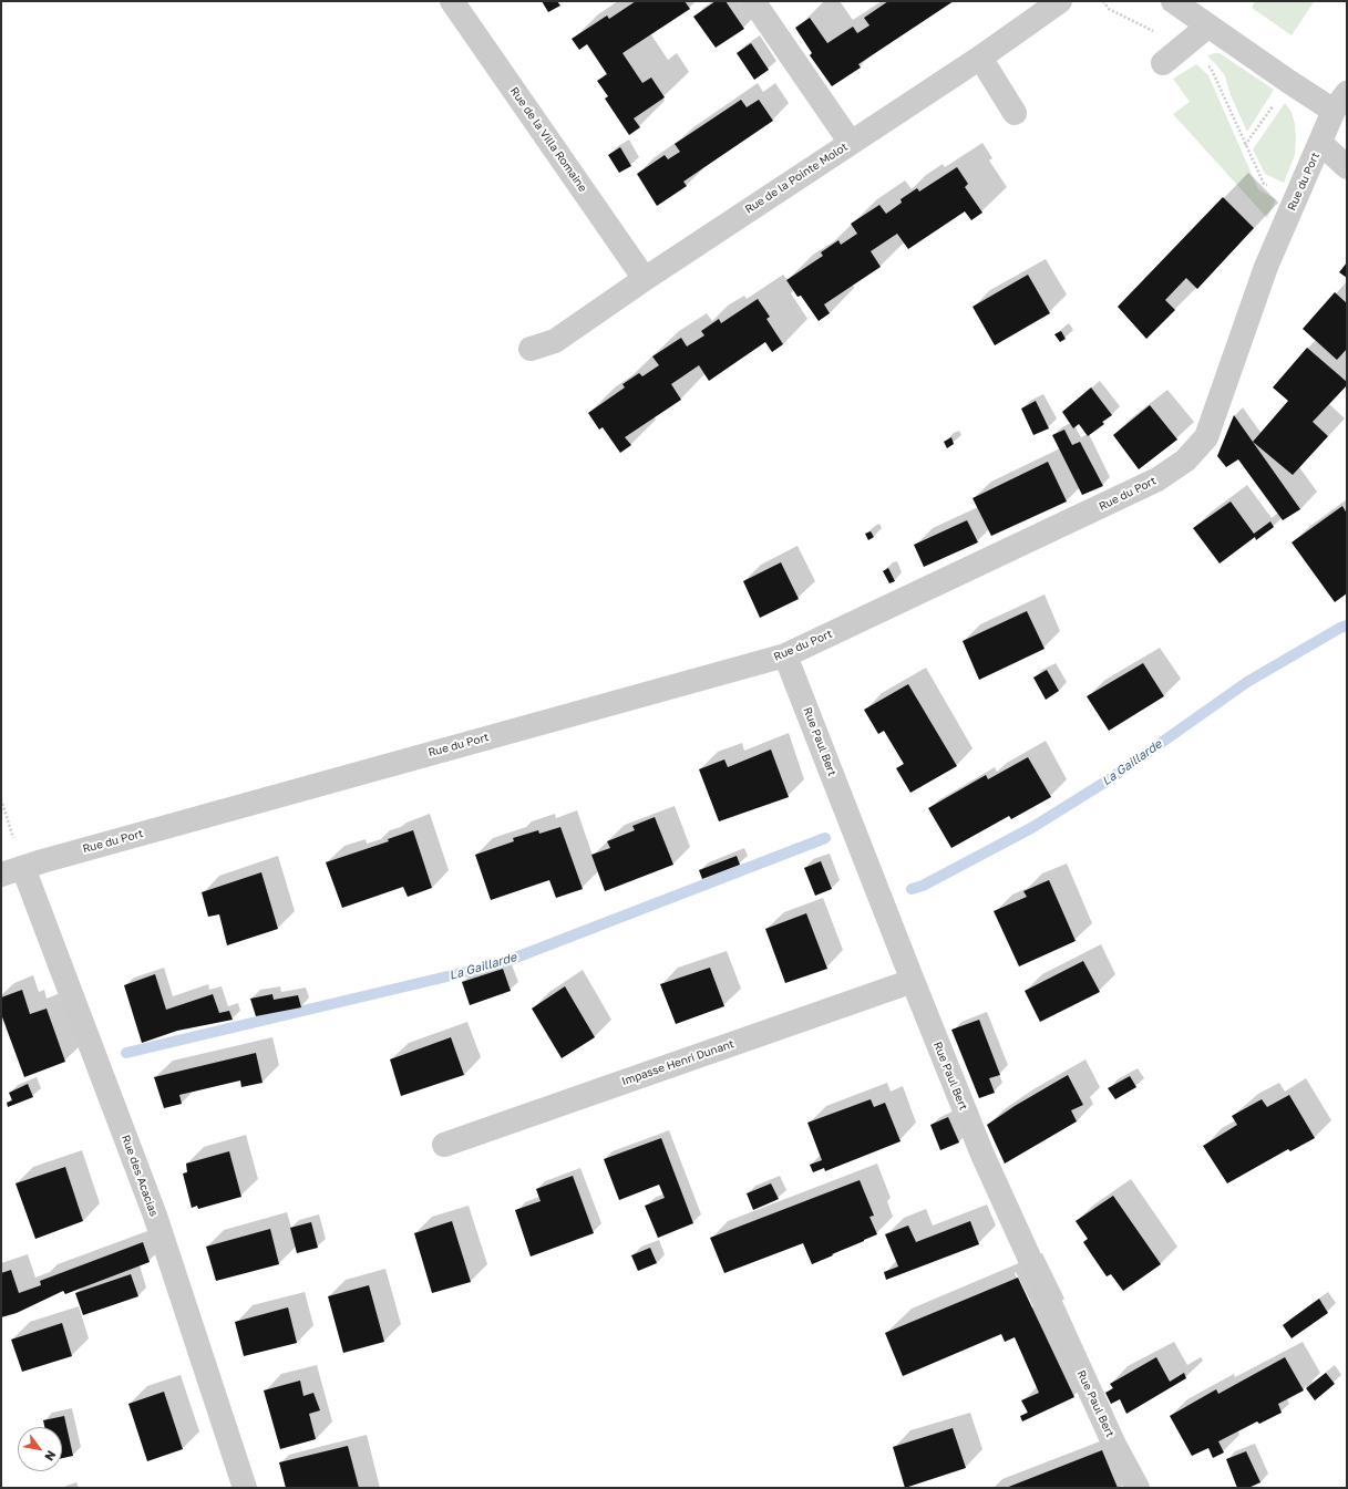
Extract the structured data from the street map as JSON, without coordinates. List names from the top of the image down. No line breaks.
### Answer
{"streets":{"street":["Rue de la Villa Romaine","Rue de la Pointe Molot","Rue du Port","Rue Paul Bert","Impasse Henri Dunant","Rue des Acacias"]},"crossings":[["Rue de la Villa Romaine","Rue de la Pointe Molot"],["Rue du Port","Rue Paul Bert"],["Rue du Port","Rue des Acacias"],["Rue Paul Bert","Impasse Henri Dunant"]],"water":["La Gaillarde"],"north":"bottom right"}
